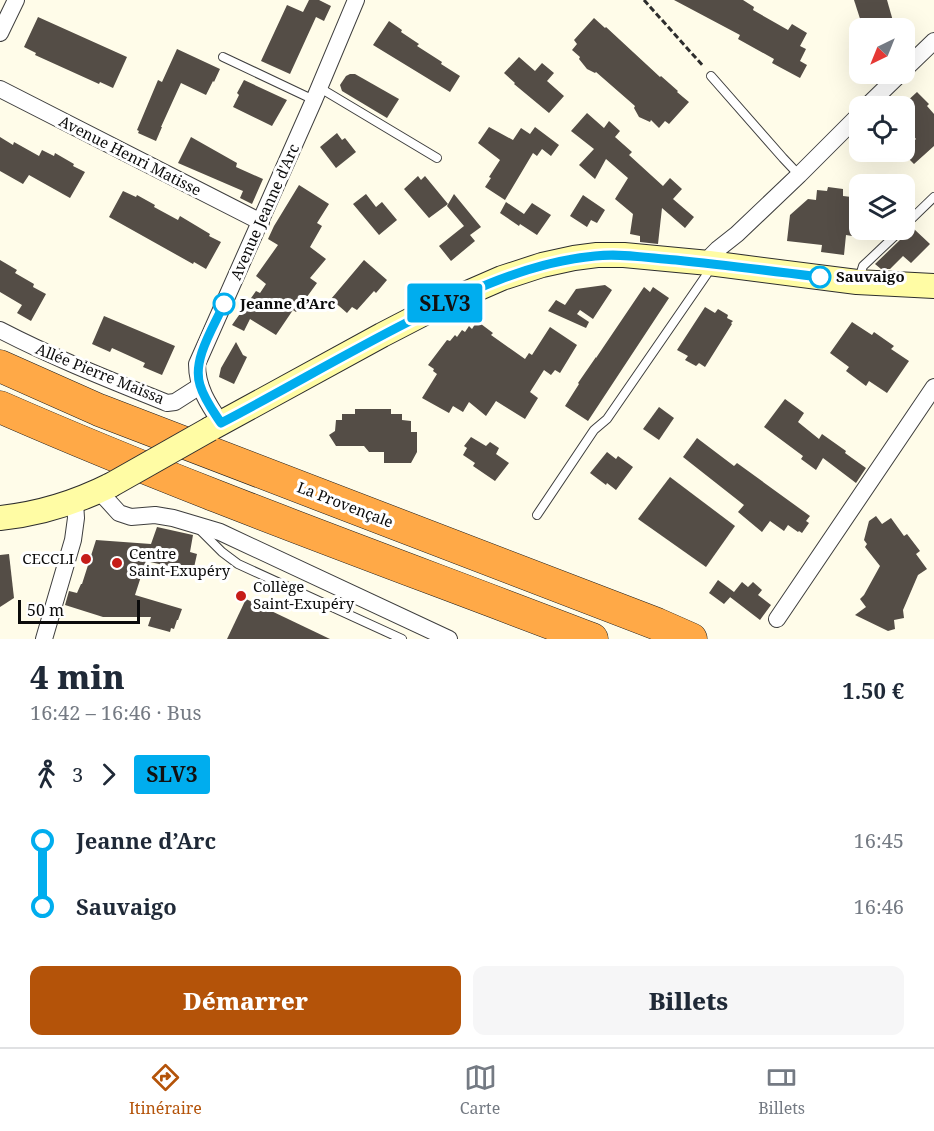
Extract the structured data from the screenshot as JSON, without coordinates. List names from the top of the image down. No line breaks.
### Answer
{"streets":{"highway":["La Provençale"],"street":["Avenue Henri Matisse","Avenue Jeanne d'Arc","Allée Pierre Maissa"]},"crossings":[["Avenue Henri Matisse","Avenue Jeanne d'Arc"],["Avenue Jeanne d'Arc","Allée Pierre Maissa"]],"places":["Sauvaigo","Jeanne d’Arc","CECCLI","Centre Saint-Exupéry","Collège Saint-Exupéry"],"lines":["bus line SLV3"],"scale_bar":"50 m","north":"bottom left","page":{"on_map":"SLV3","scale":"50 m","heading":["4 min","16:42 – 16:46 · Bus","1.50 €"],"legs":["3","SLV3"],"list":[{"name":"Jeanne d’Arc","value":"16:45"},{"name":"Sauvaigo","value":"16:46"}],"buttons":["Démarrer","Billets"],"tabs":["Itinéraire","Carte","Billets"]}}
